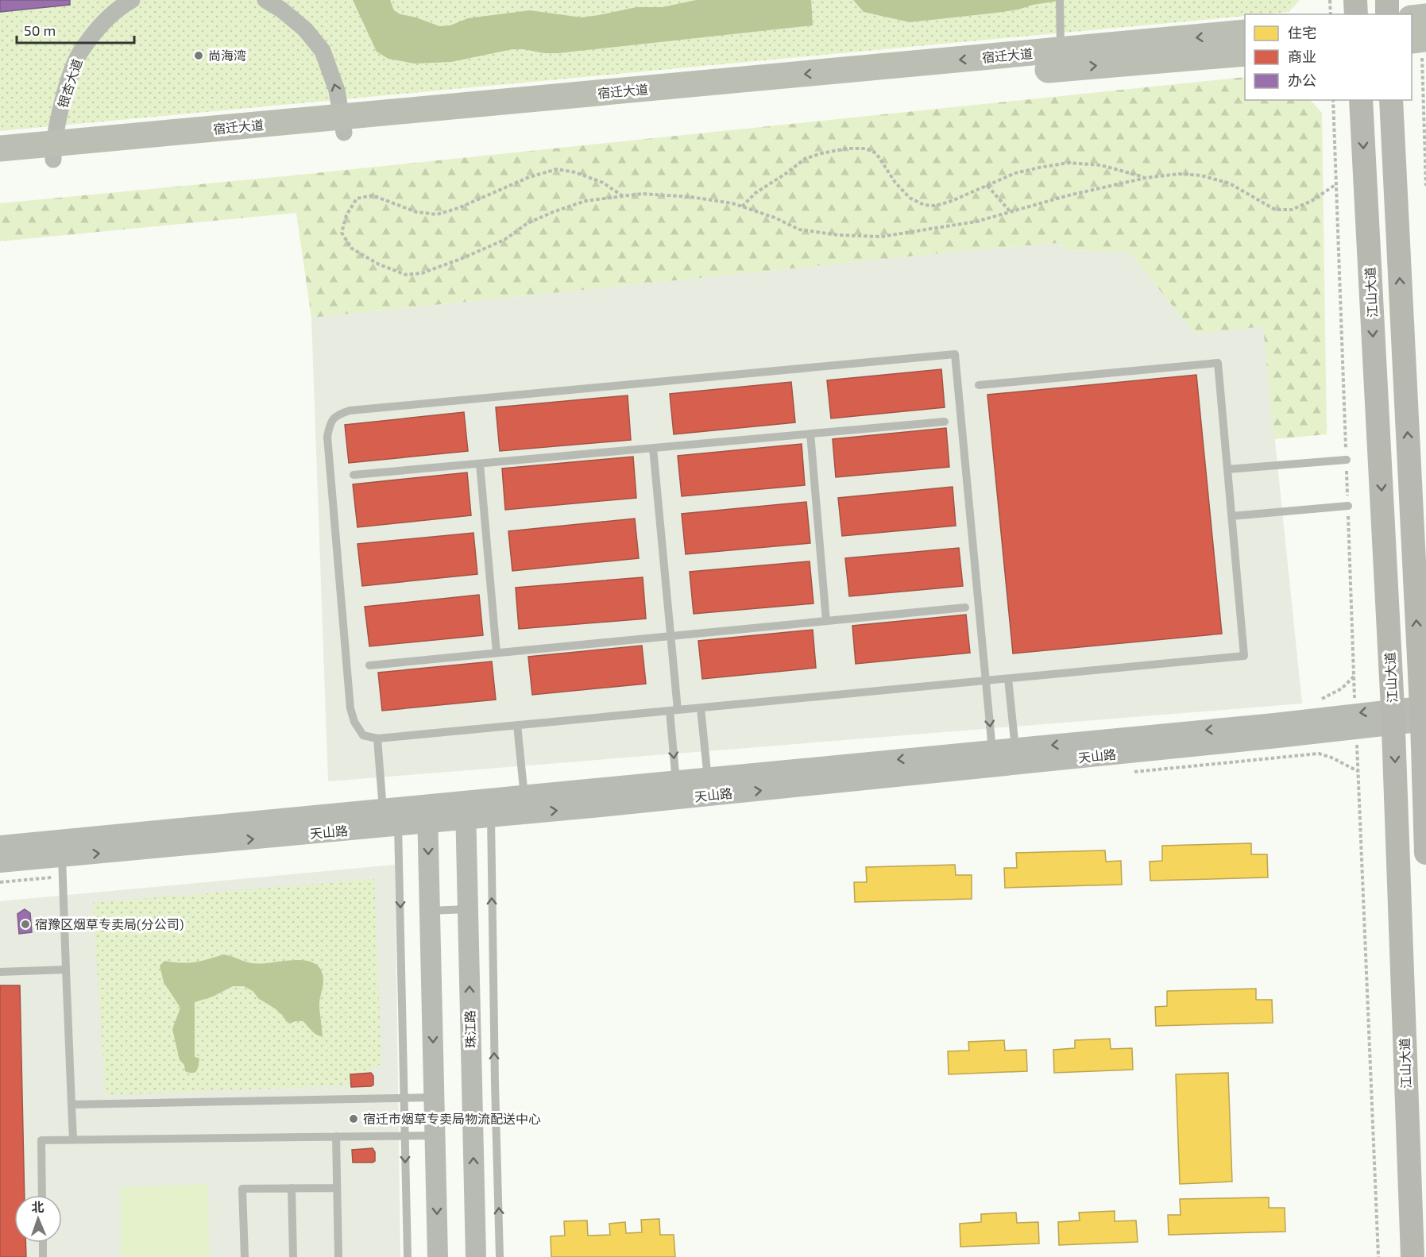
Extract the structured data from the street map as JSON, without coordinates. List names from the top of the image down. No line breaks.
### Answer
{"streets":{"main road":["宿迁大道","江山大道"],"street":["银杏大道","天山路","珠江路"]},"crossings":[["宿迁大道","银杏大道"],["江山大道","天山路"],["天山路","珠江路"]],"places":["尚海湾","宿豫区烟草专卖局(分公司)","宿迁市烟草专卖局物流配送中心"],"legend":["住宅","商业","办公"],"scale_bar":"50 m","north":"top"}
